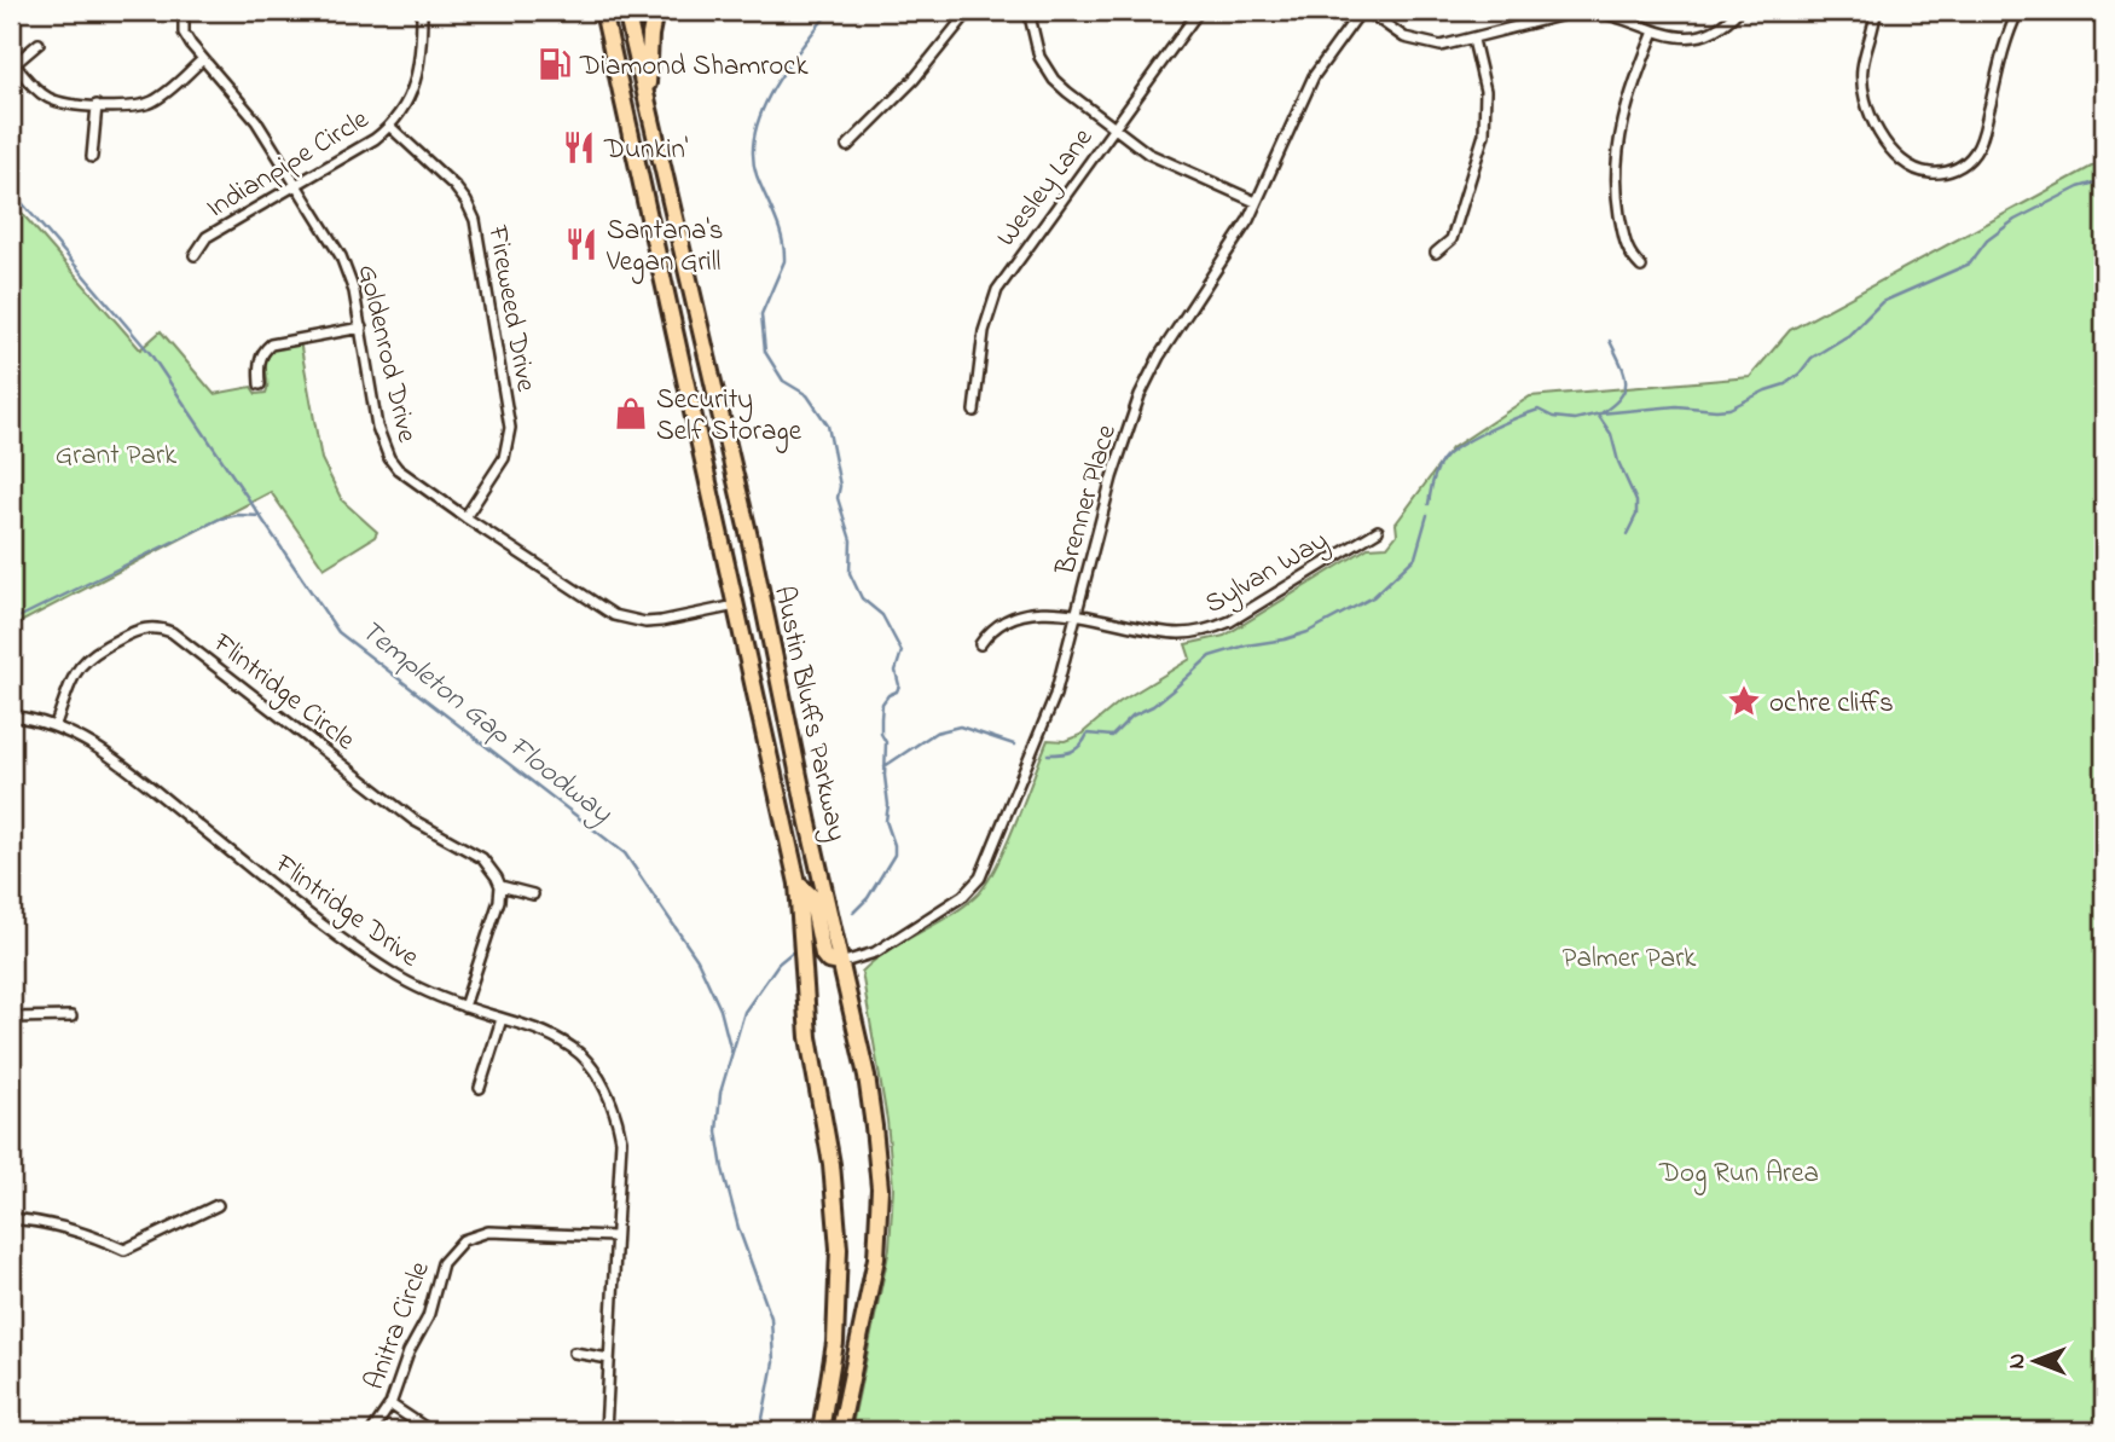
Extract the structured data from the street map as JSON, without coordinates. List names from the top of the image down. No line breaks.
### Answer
{"streets":{"main road":["Austin Bluffs Parkway"],"street":["Indianpipe Circle","Wesley Lane","Fireweed Drive","Goldenrod Drive","Brenner Place","Sylvan Way","Flintridge Circle","Flintridge Drive","Anitra Circle"]},"crossings":[["Indianpipe Circle","Fireweed Drive"],["Indianpipe Circle","Goldenrod Drive"],["Fireweed Drive","Goldenrod Drive"],["Goldenrod Drive","Austin Bluffs Parkway"],["Brenner Place","Sylvan Way"],["Brenner Place","Austin Bluffs Parkway"],["Flintridge Circle","Flintridge Drive"],["Flintridge Drive","Anitra Circle"]],"water":["Templeton Gap Floodway"],"parks":["Grant Park","Palmer Park","Dog Run Area"],"places":{"fuel station":["Diamond Shamrock"],"restaurant":["Dunkin'","Santana's Vegan Grill"],"shop":["Security Self Storage"],"place":["ochre cliffs"]},"north":"left"}
